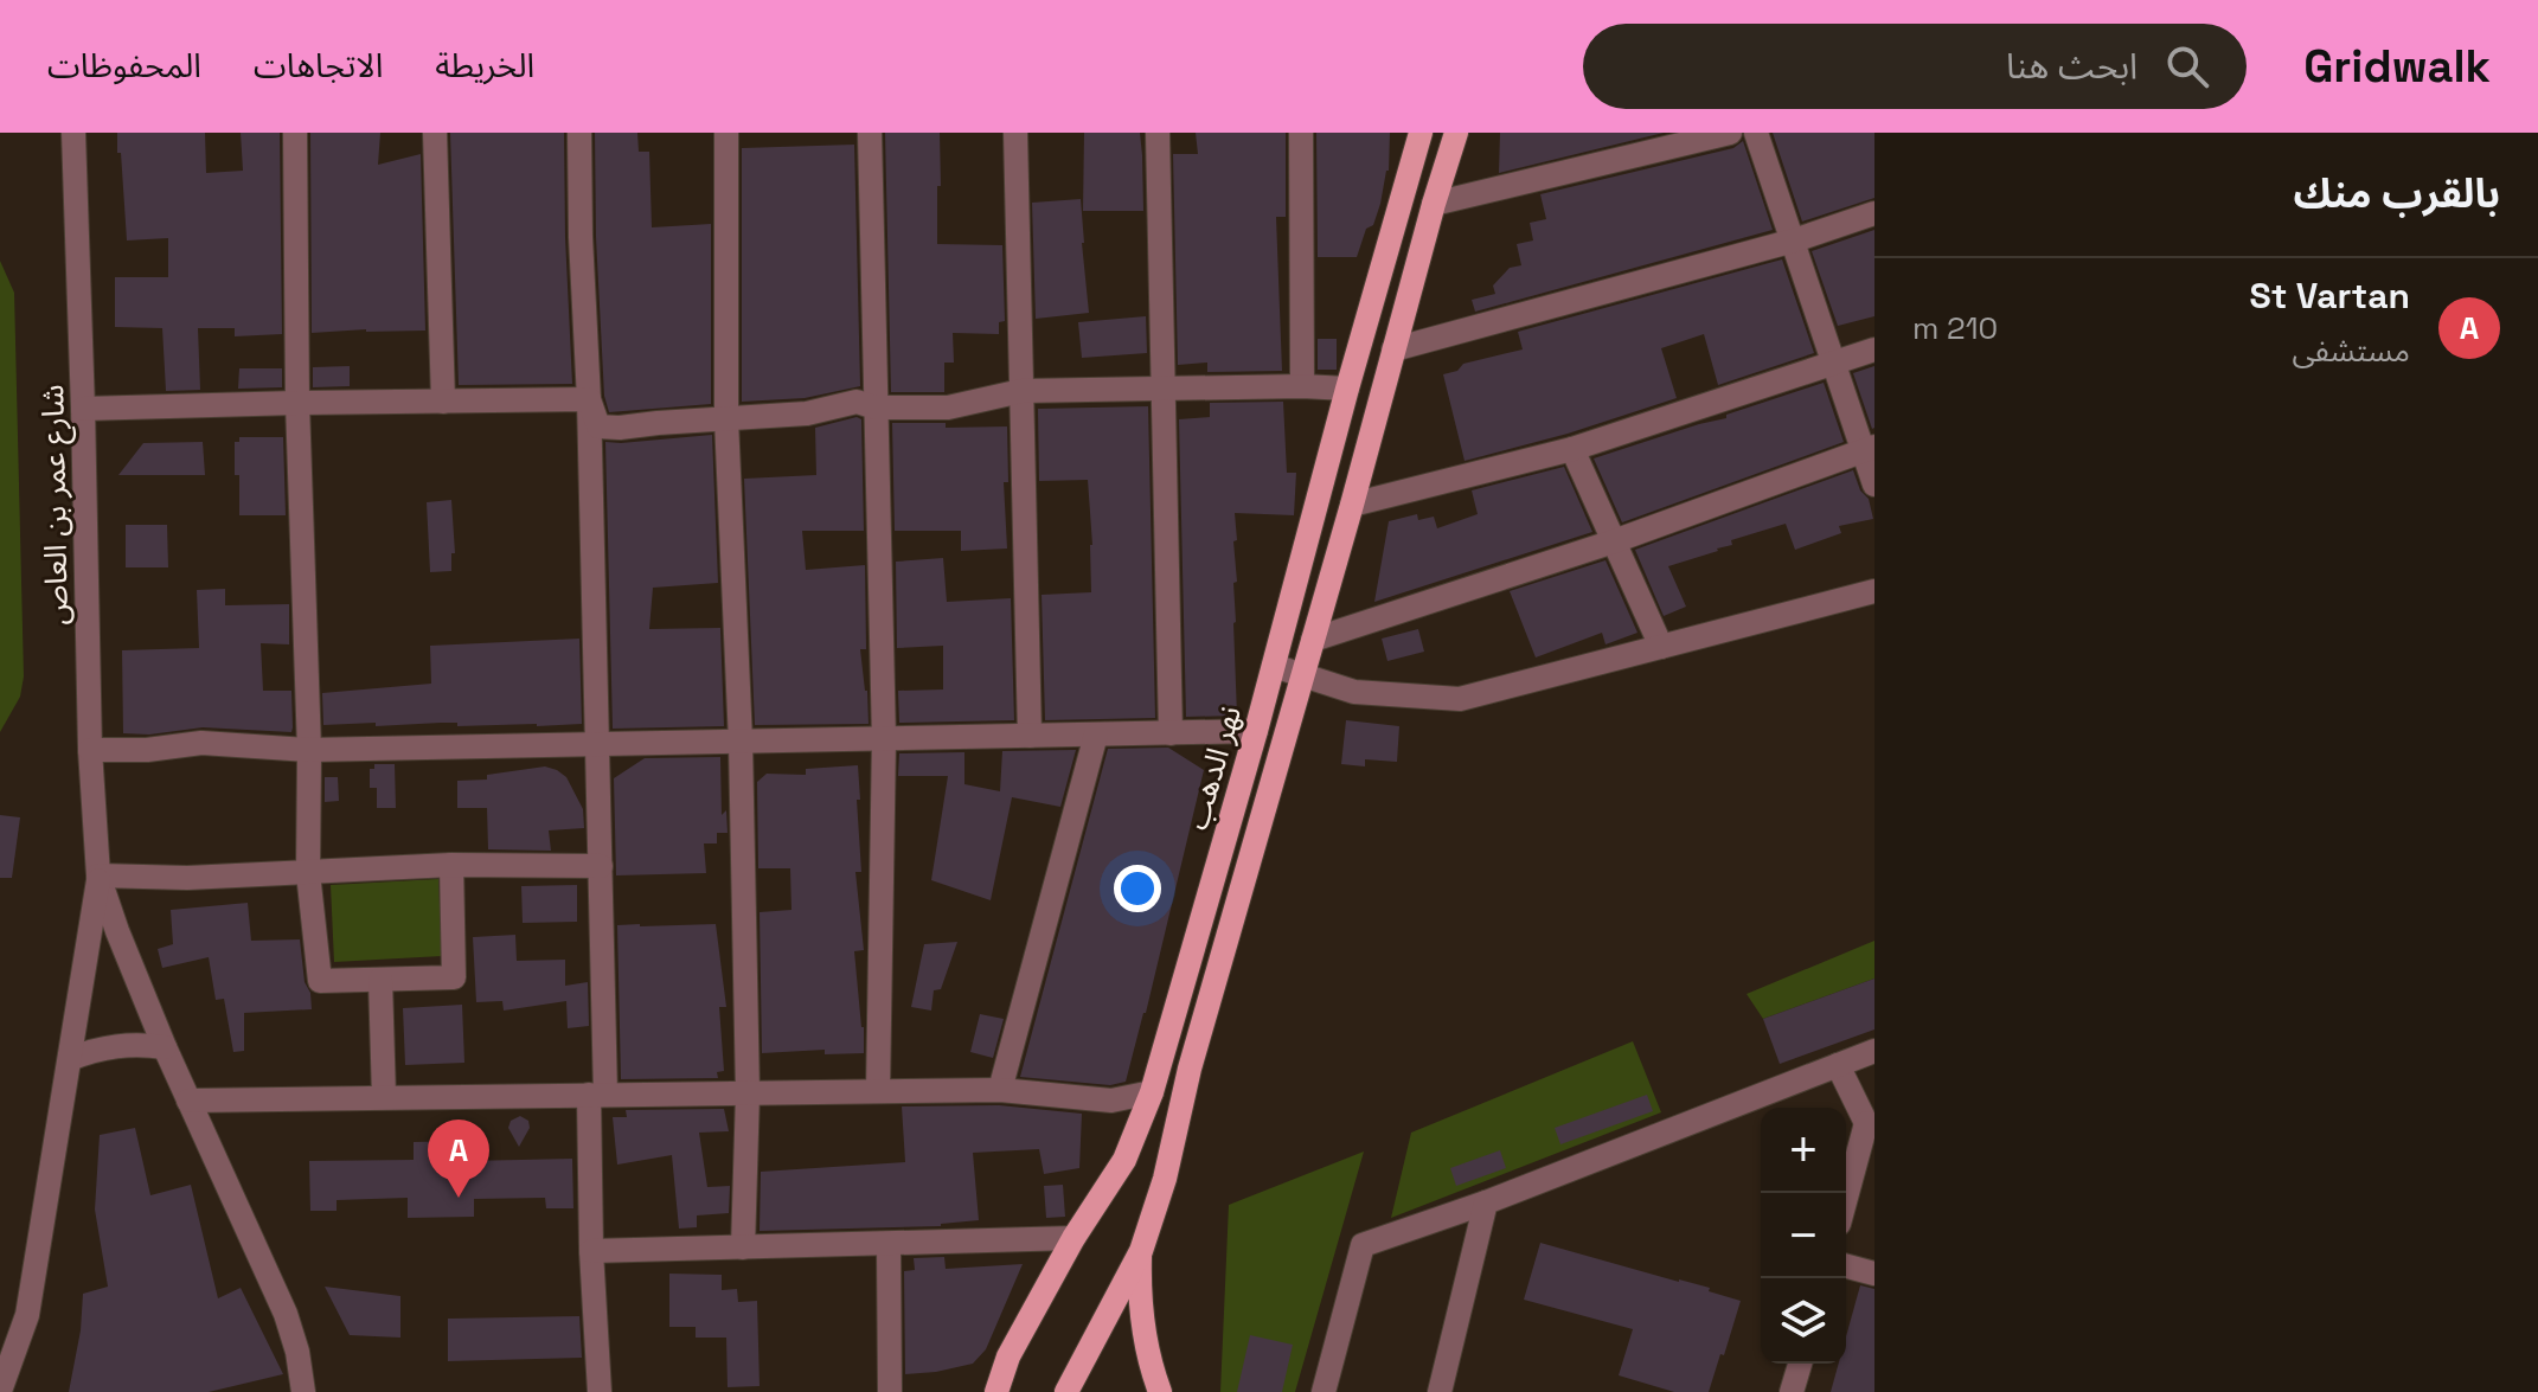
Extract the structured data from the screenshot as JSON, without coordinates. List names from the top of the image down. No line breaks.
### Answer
{"streets":{"main road":["نهر الدهب"],"street":["شارع عمر بن العاص"]},"page":{"header":"Gridwalk","search":"ابحث هنا","nav":["الخريطة","الاتجاهات","المحفوظات"],"heading":"بالقرب منك","list":[{"mark":"A","name":"St Vartan","note":"مستشفى","value":"210 m"}],"map_buttons":["+","−"],"pins":"A"}}
